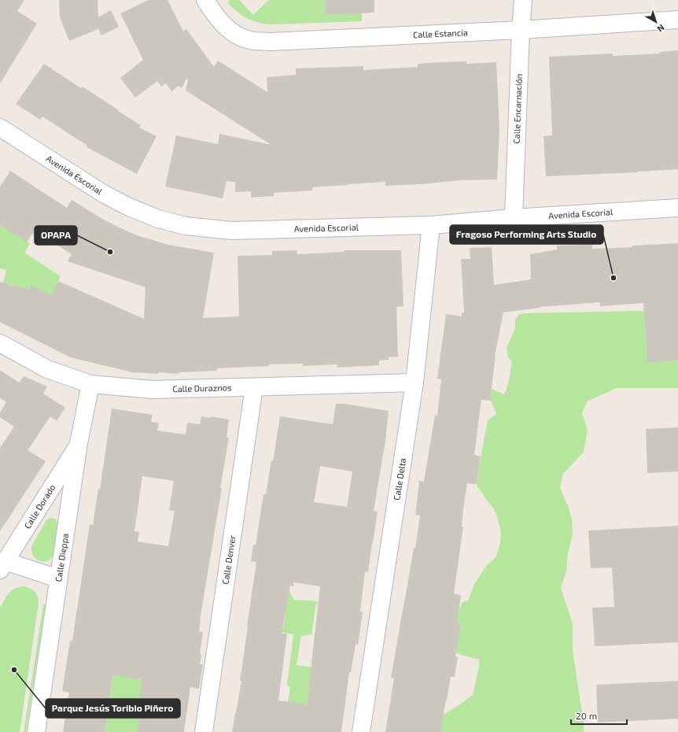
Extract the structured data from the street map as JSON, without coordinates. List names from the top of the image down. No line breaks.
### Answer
{"streets":{"street":["Calle Estancia","Calle Encarnación","Avenida Escorial","Calle Duraznos","Calle Delta","Calle Dorado","Calle Dieppa","Calle Denver"]},"crossings":[["Calle Estancia","Calle Encarnación"],["Calle Encarnación","Avenida Escorial"],["Avenida Escorial","Calle Delta"],["Calle Duraznos","Calle Delta"],["Calle Duraznos","Calle Dieppa"],["Calle Duraznos","Calle Denver"],["Calle Dorado","Calle Dieppa"]],"places":["OPAPA","Fragoso Performing Arts Studio","Parque Jesús Toribio Piñero"],"scale_bar":"20 m","north":"bottom right"}
